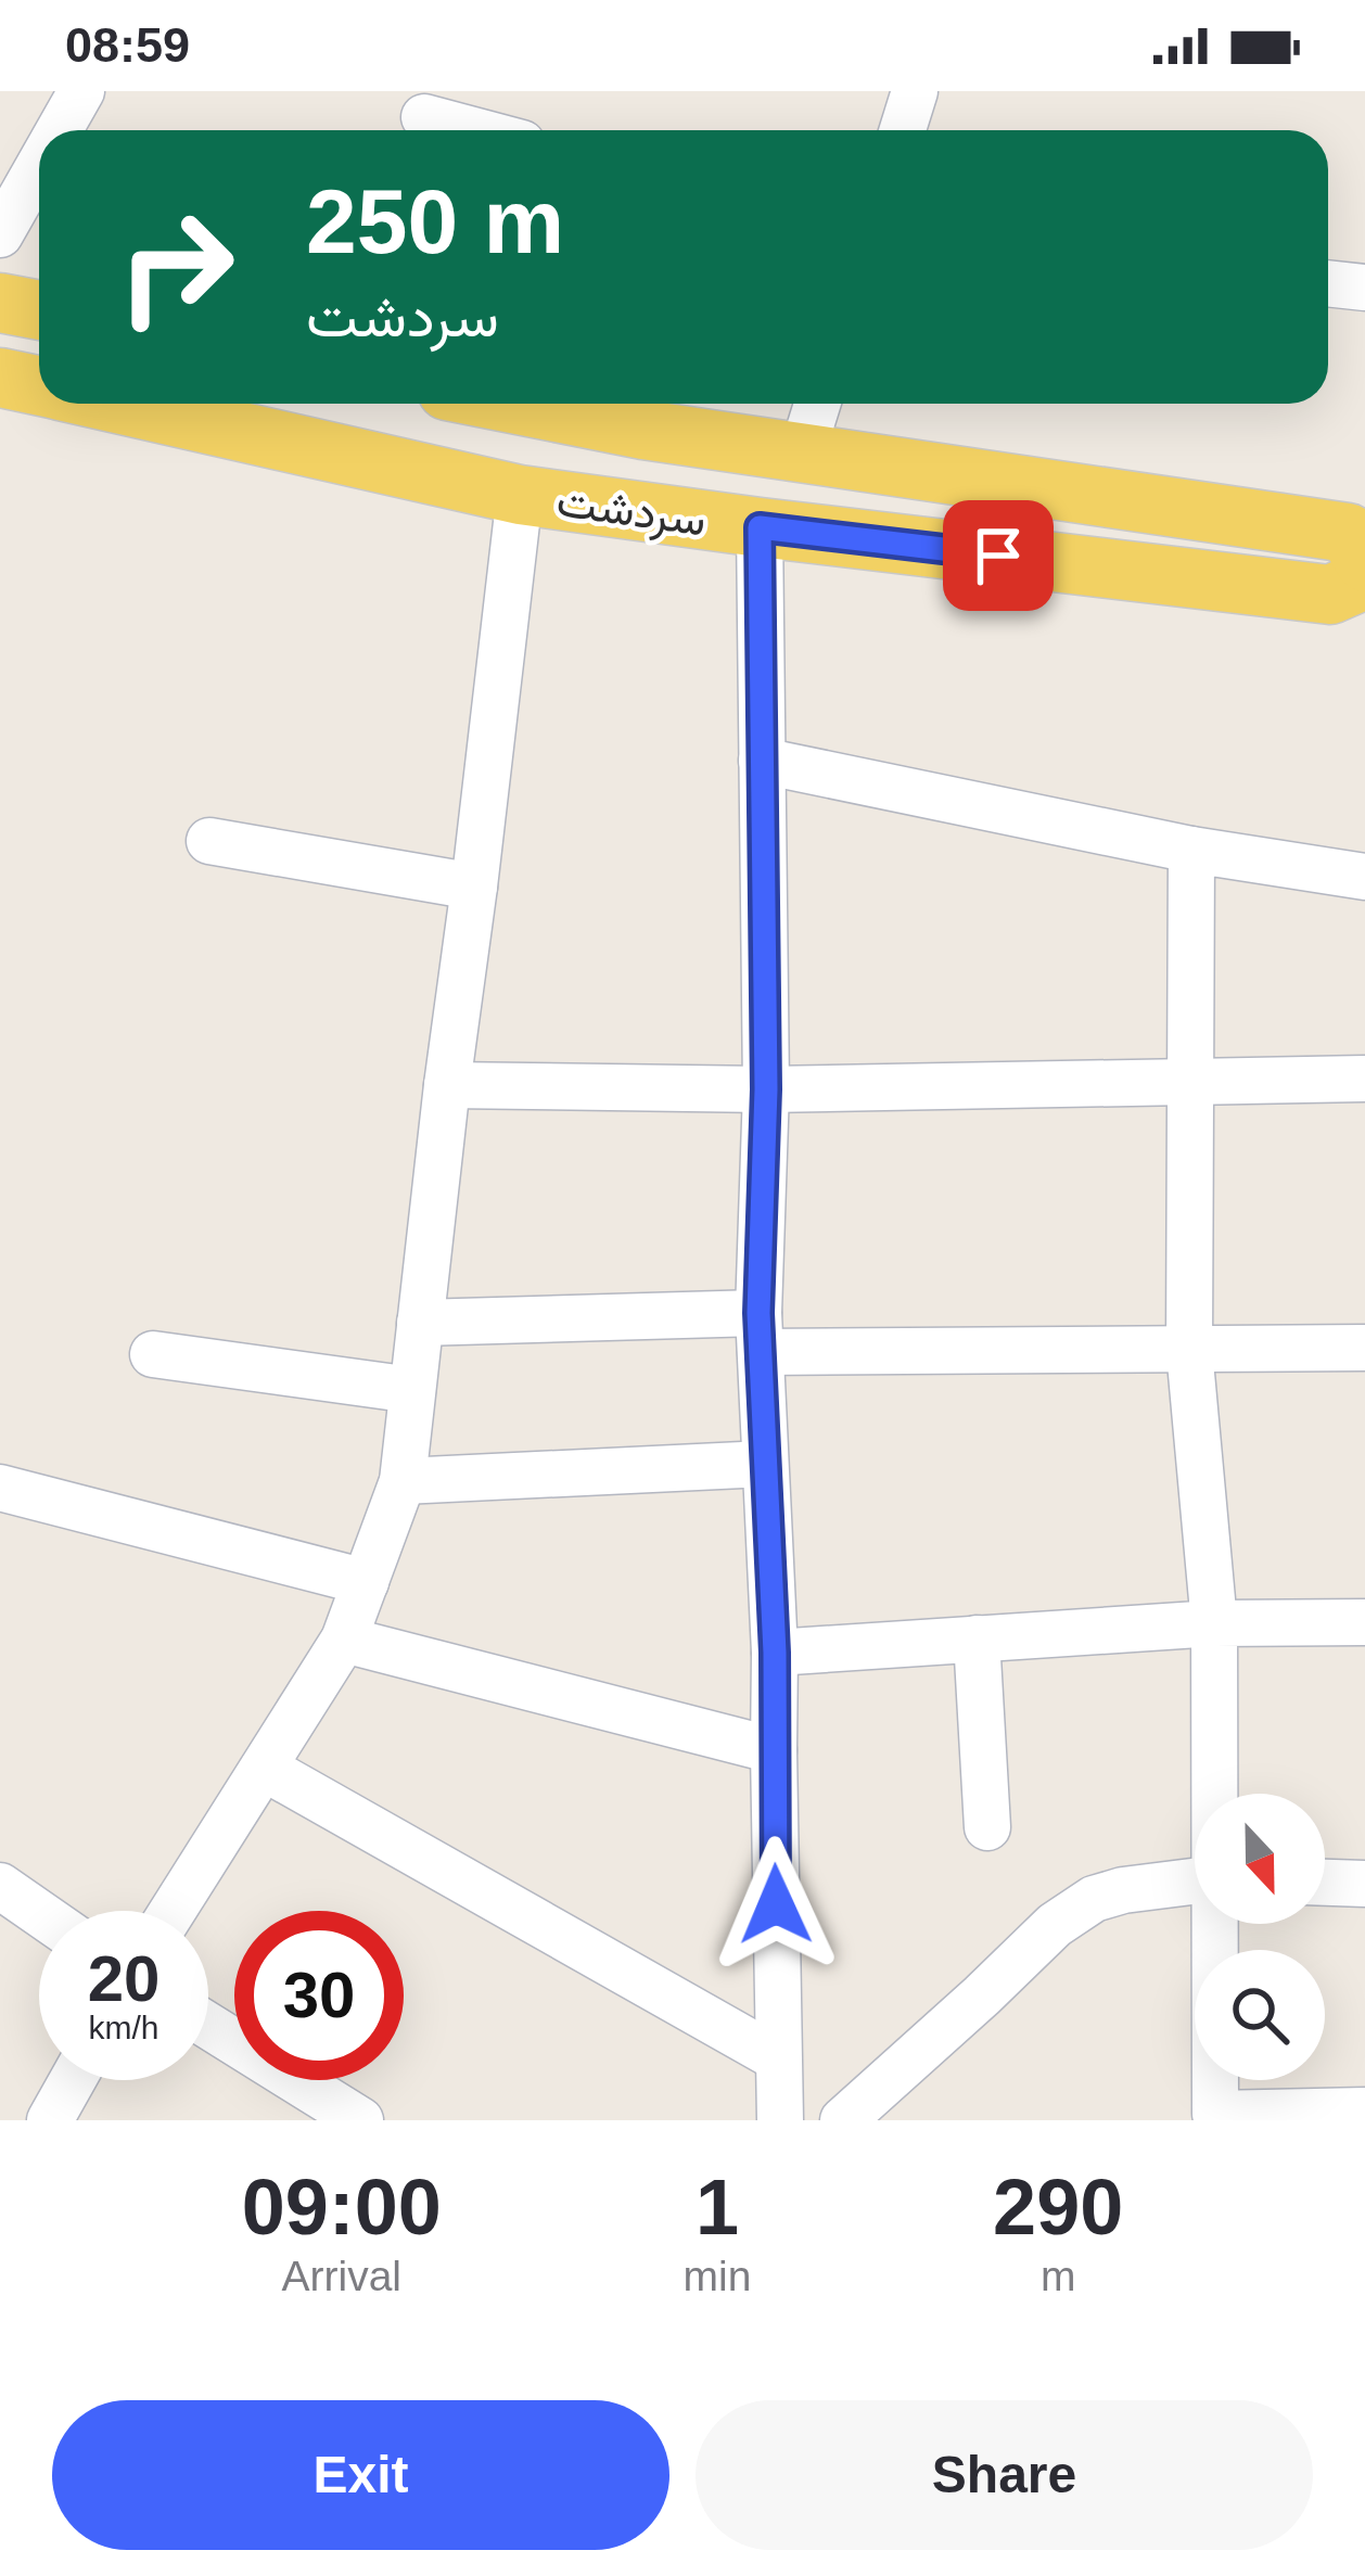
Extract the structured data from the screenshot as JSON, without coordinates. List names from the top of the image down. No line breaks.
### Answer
{"streets":{"main road":["سردشت"]},"north":"bottom","page":{"status":"08:59","turn":["250 m","سردشت"],"speed":"20 km/h","limit":"30","eta":["09:00","Arrival","1","min","290","m"],"buttons":["Exit","Share"]}}
